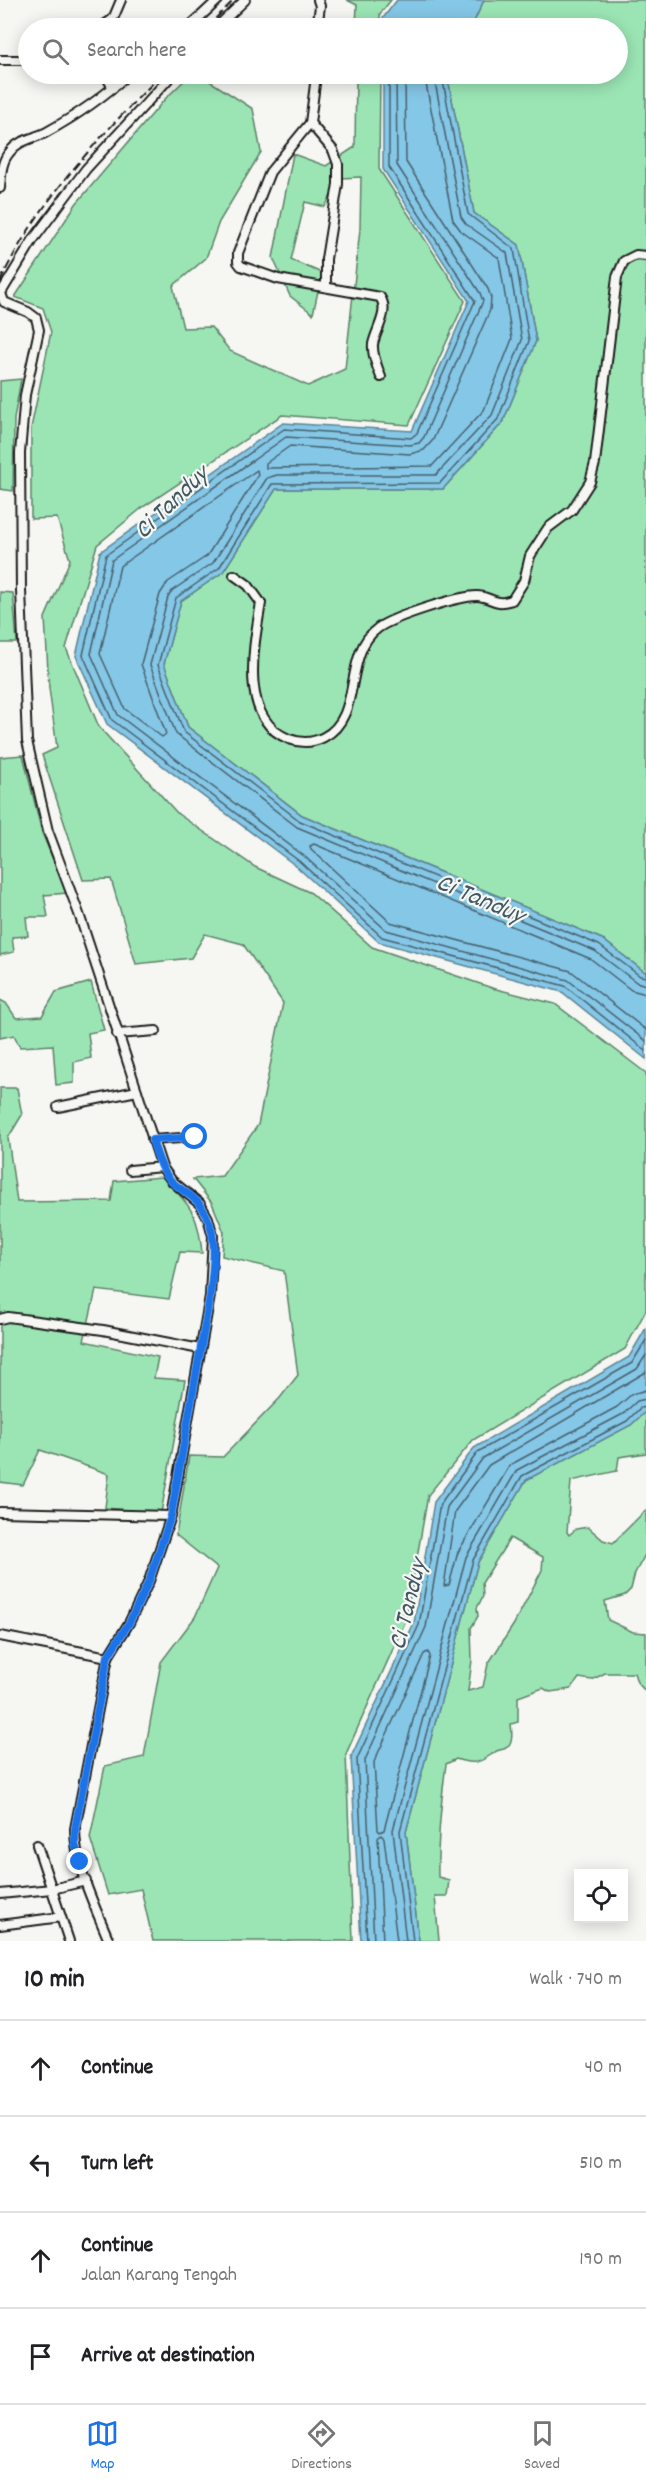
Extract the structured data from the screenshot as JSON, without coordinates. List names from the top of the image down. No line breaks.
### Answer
{"water":["Ci Tanduy"],"page":{"search":"Search here","heading":["10 min","Walk · 740 m"],"list":[["Continue","40 m"],["Turn left","510 m"],["Continue","Jalan Karang Tengah","190 m"],"Arrive at destination"],"nav":["Map","Directions","Saved"]}}
